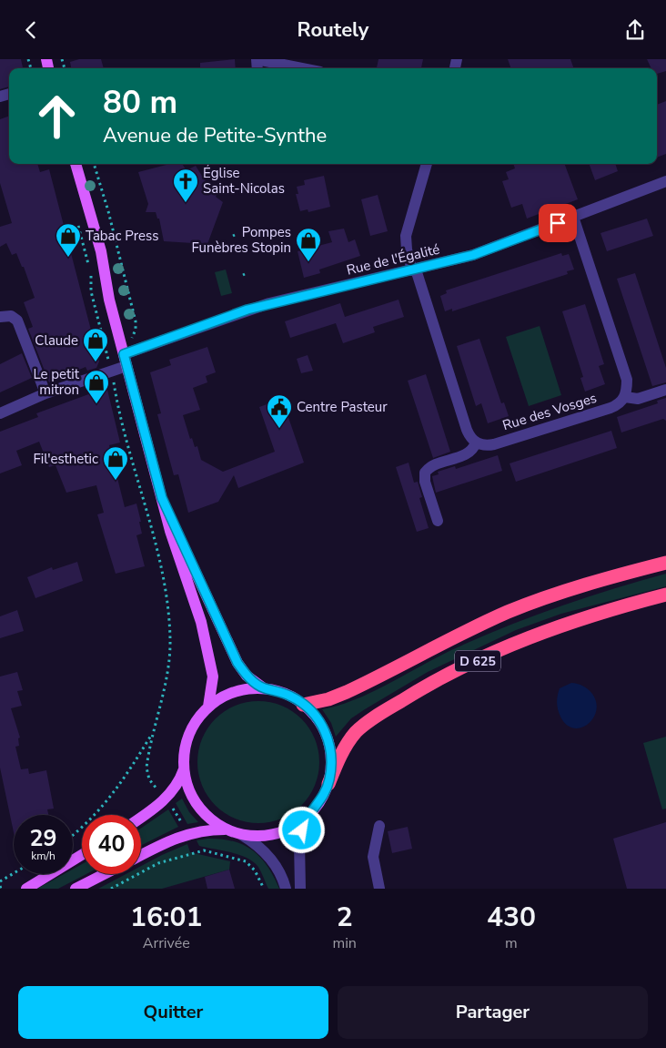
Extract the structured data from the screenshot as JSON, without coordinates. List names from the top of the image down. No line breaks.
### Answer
{"streets":{"highway":["D 625"],"street":["Rue de l'Égalité","Rue des Vosges"]},"places":{"church":["Église Saint-Nicolas"],"shop":["Tabac Press","Pompes Funèbres Stopin","Claude","Le petit mitron","Fil'esthetic"],"public building":["Centre Pasteur"]},"page":{"header":"Routely","turn":["80 m","Avenue de Petite-Synthe"],"speed":"29 km/h","limit":"40","eta":["16:01","Arrivée","2","min","430","m"],"buttons":["Quitter","Partager"]}}
